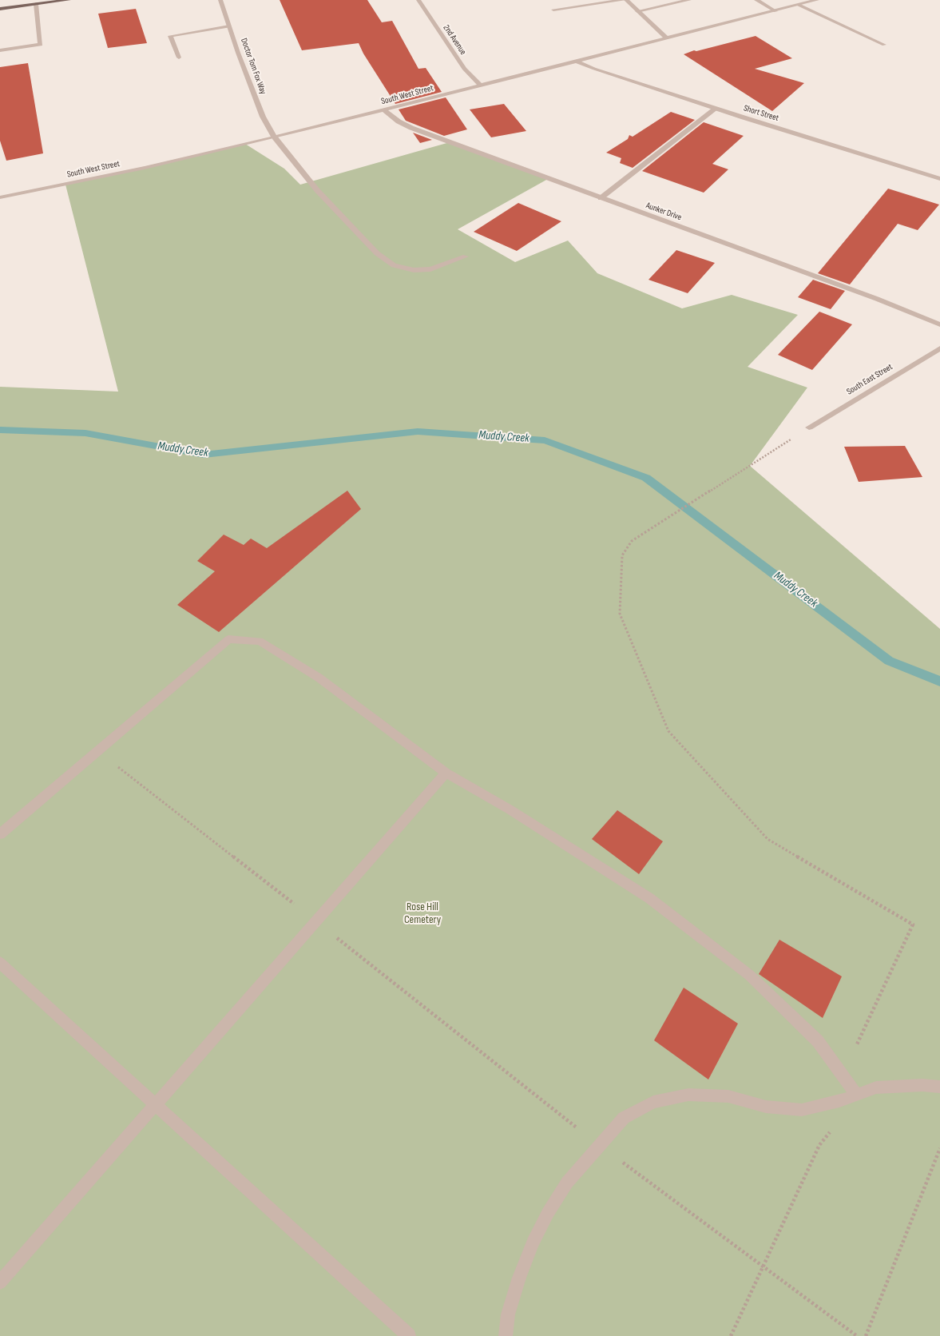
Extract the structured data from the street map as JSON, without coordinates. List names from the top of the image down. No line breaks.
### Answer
{"streets":{"street":["2nd Avenue","Doctor Tom Fox Way","South West Street","Short Street","Aunker Drive","South East Street"]},"crossings":[["2nd Avenue","South West Street"],["Doctor Tom Fox Way","South West Street"],["South West Street","Short Street"],["South West Street","Aunker Drive"]],"water":["Muddy Creek"],"parks":["Rose Hill Cemetery"]}
